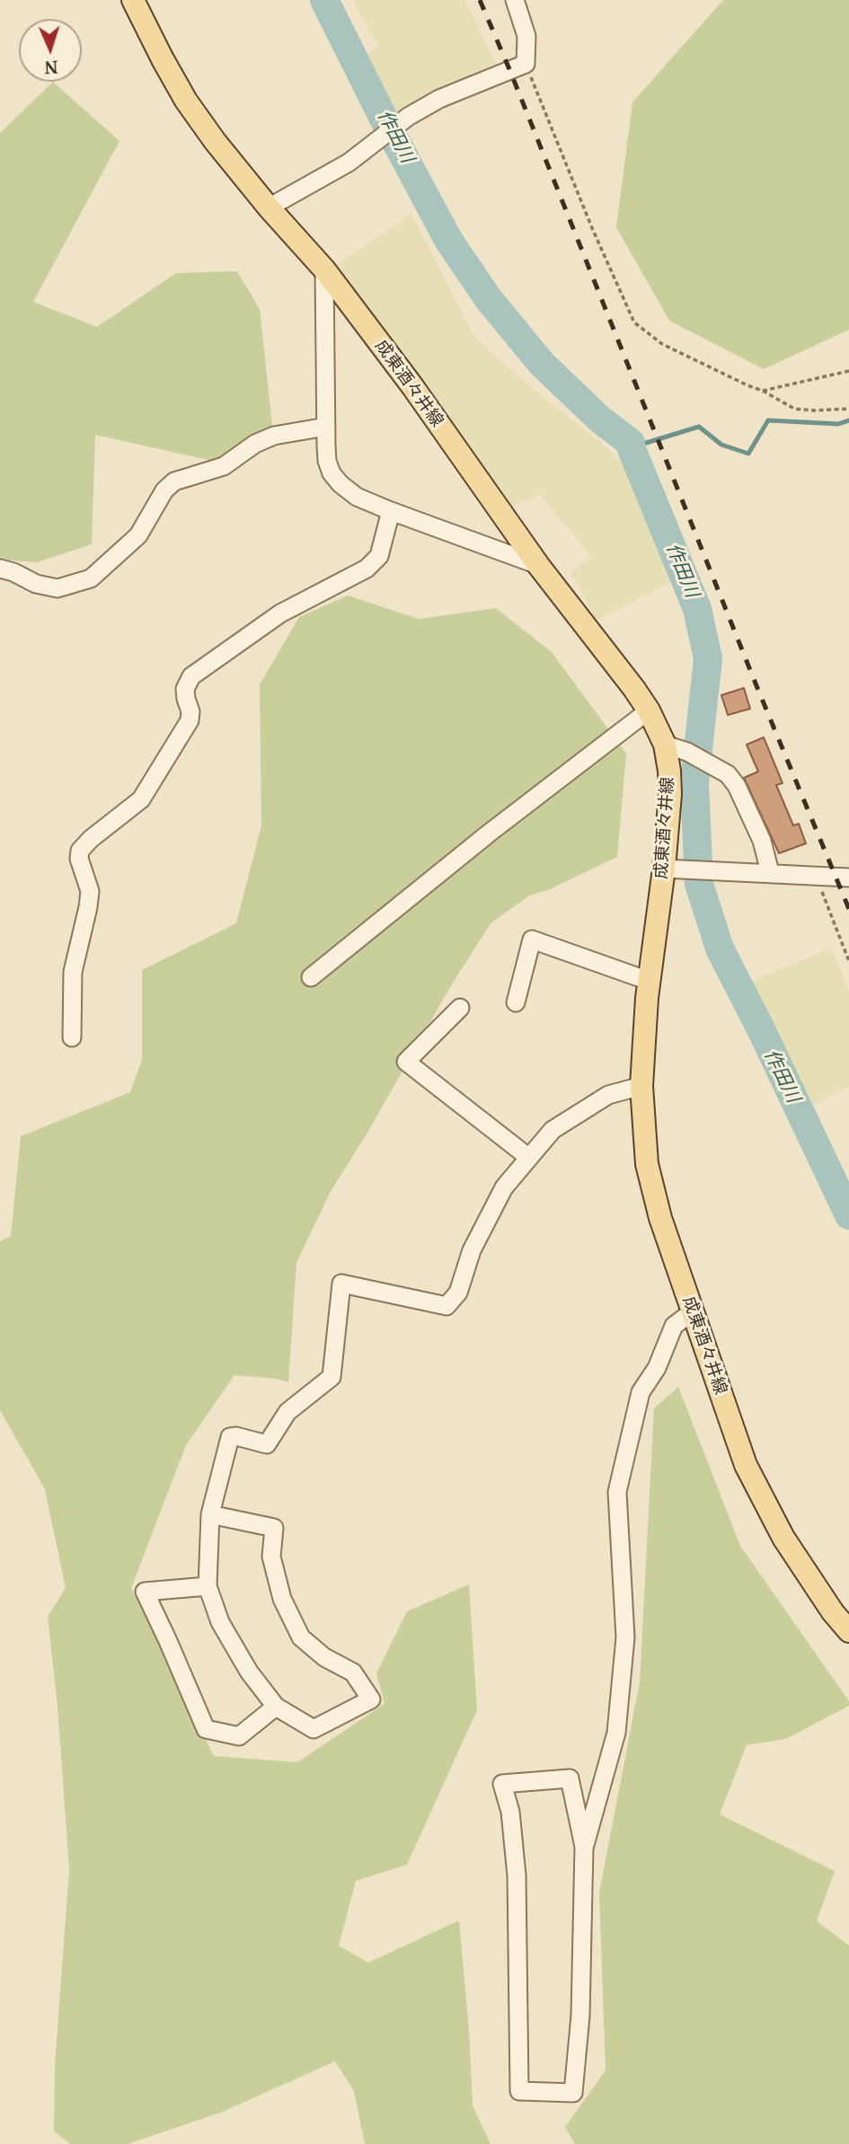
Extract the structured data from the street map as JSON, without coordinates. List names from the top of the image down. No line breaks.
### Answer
{"streets":{"main road":["成東酒々井線"]},"water":["作田川"],"north":"bottom"}
